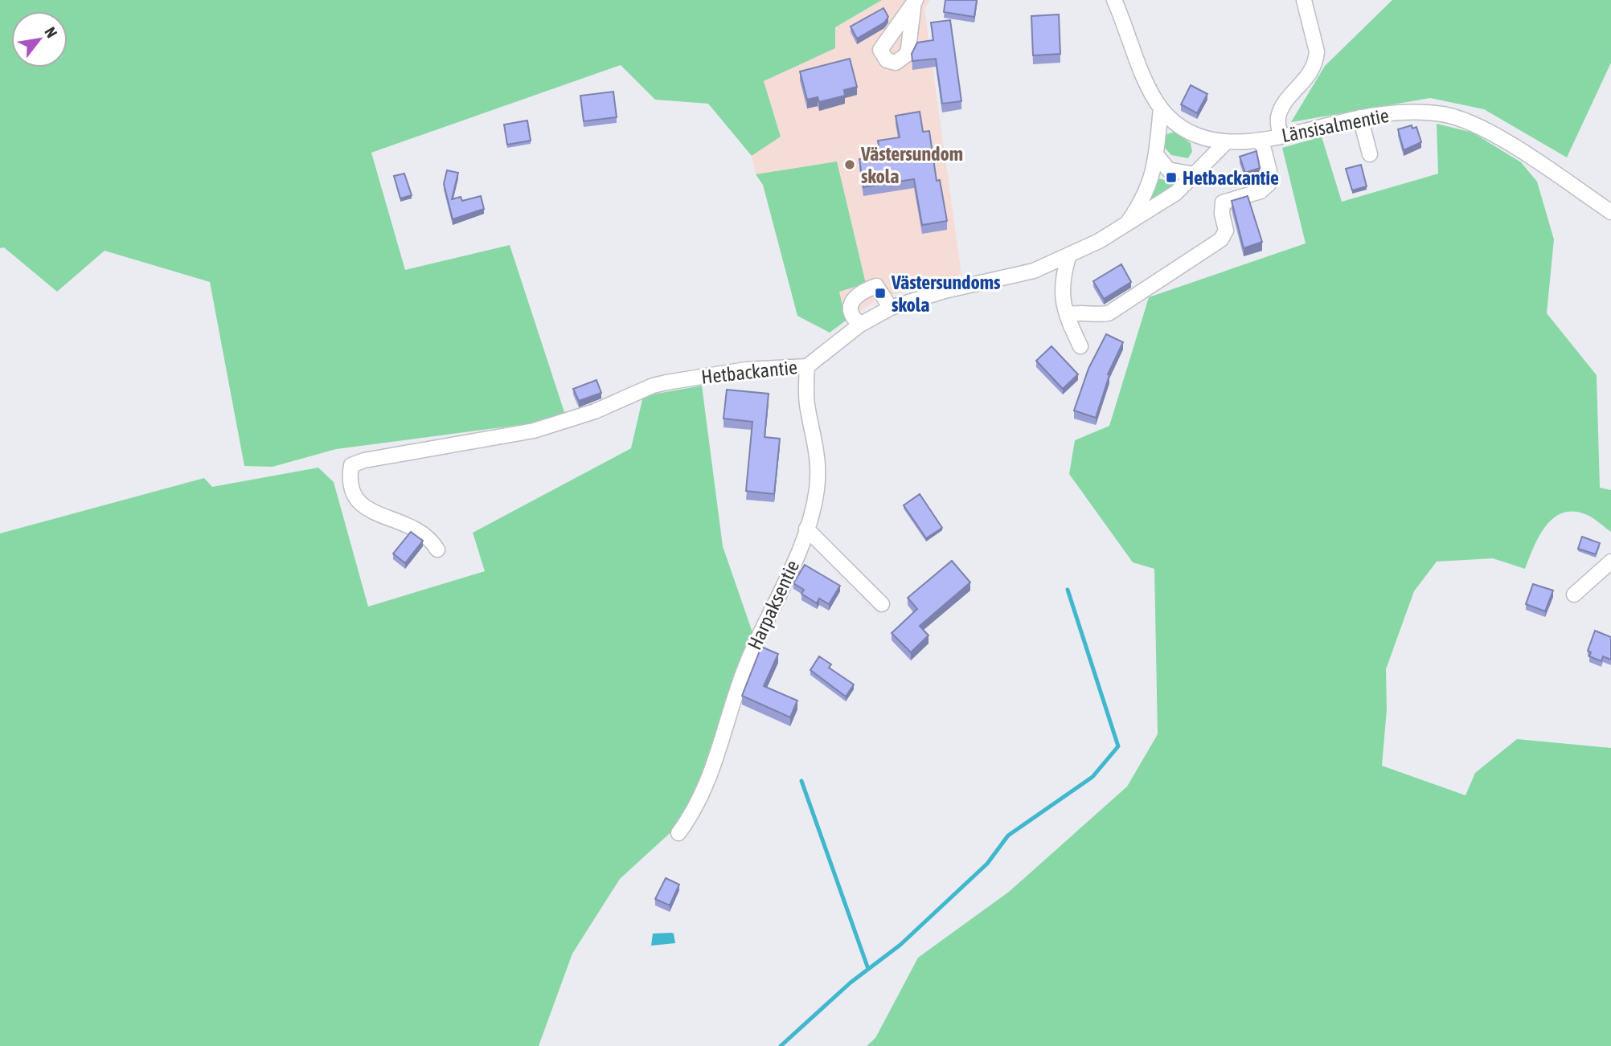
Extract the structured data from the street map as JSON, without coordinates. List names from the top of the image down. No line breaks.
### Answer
{"streets":{"street":["Länsisalmentie","Hetbackantie","Harpaksentie"]},"crossings":[["Länsisalmentie","Hetbackantie"],["Hetbackantie","Harpaksentie"]],"places":{"other":["Västersundom skola"],"transit":["Hetbackantie","Västersundoms skola"]},"north":"top right"}
